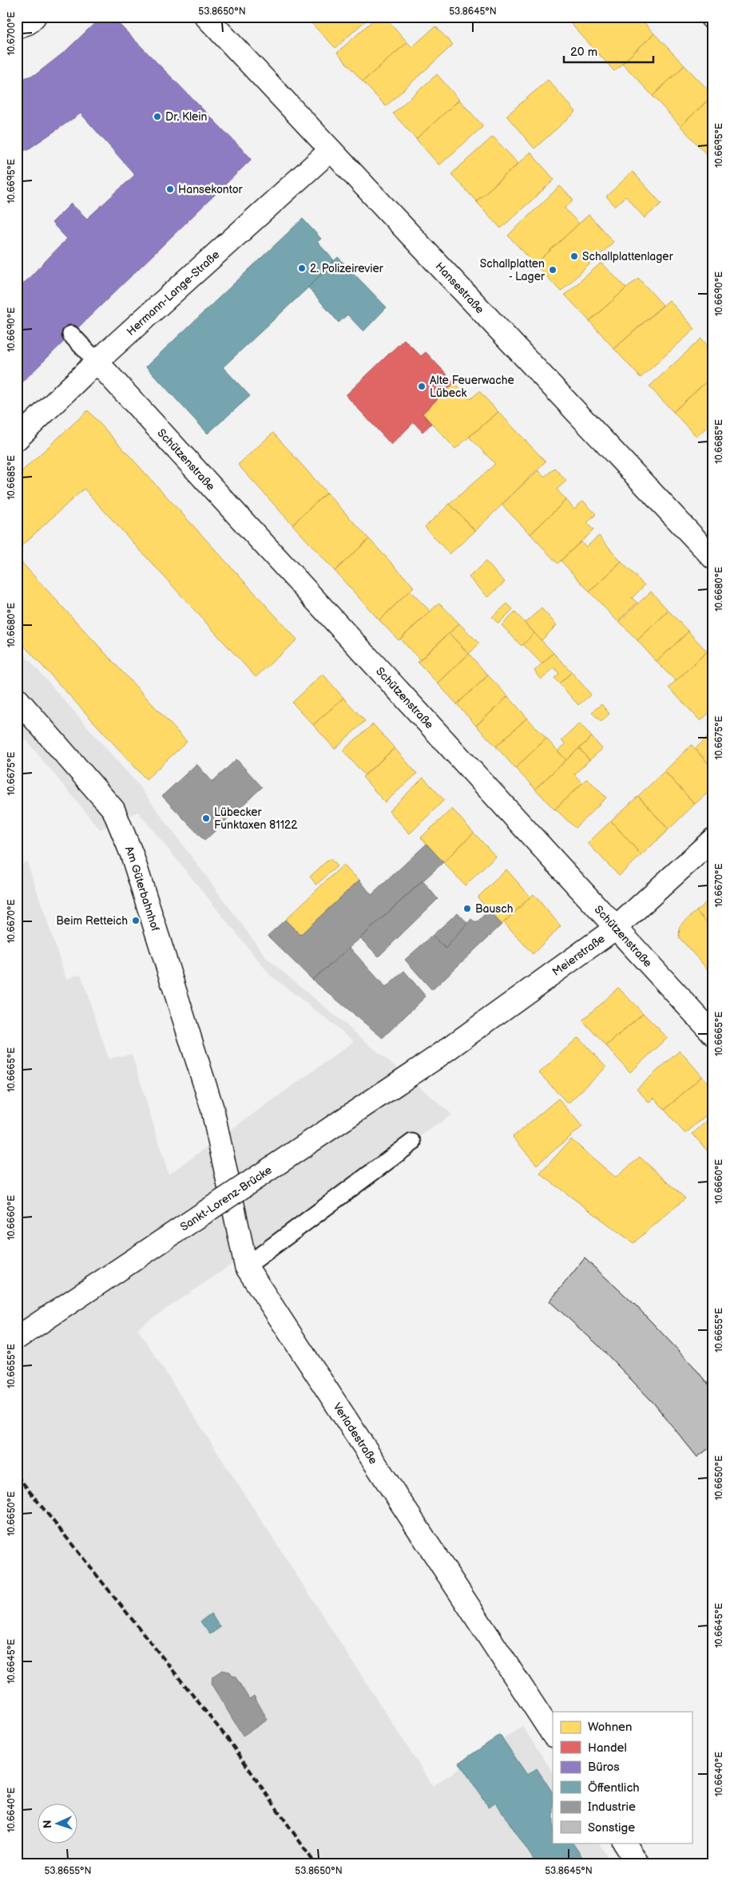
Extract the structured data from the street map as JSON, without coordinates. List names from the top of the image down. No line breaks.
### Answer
{"streets":{"street":["Hansestraße","Hermann-Lange-Straße","Schützenstraße","Am Güterbahnhof","Meierstraße","Sankt-Lorenz-Brücke","Verladestraße"]},"crossings":[["Hansestraße","Hermann-Lange-Straße"],["Hermann-Lange-Straße","Schützenstraße"],["Schützenstraße","Meierstraße"],["Am Güterbahnhof","Verladestraße"],["Meierstraße","Sankt-Lorenz-Brücke"]],"places":["Dr. Klein","Hansekontor","Schallplattenlager","2. Polizeirevier","Schallplatten - Lager","Alte Feuerwache Lübeck","Lübecker Funktaxen 81122","Bausch","Beim Retteich"],"legend":["Wohnen","Handel","Büros","Öffentlich","Industrie","Sonstige"],"scale_bar":"20 m","north":"left","coordinates":["53.8650°N","53.8645°N","10.6700°E","10.6695°E","10.6690°E","10.6685°E","10.6680°E","10.6675°E","10.6670°E","10.6665°E","10.6660°E","10.6655°E","10.6650°E","10.6645°E","10.6640°E","53.8655°N"]}
